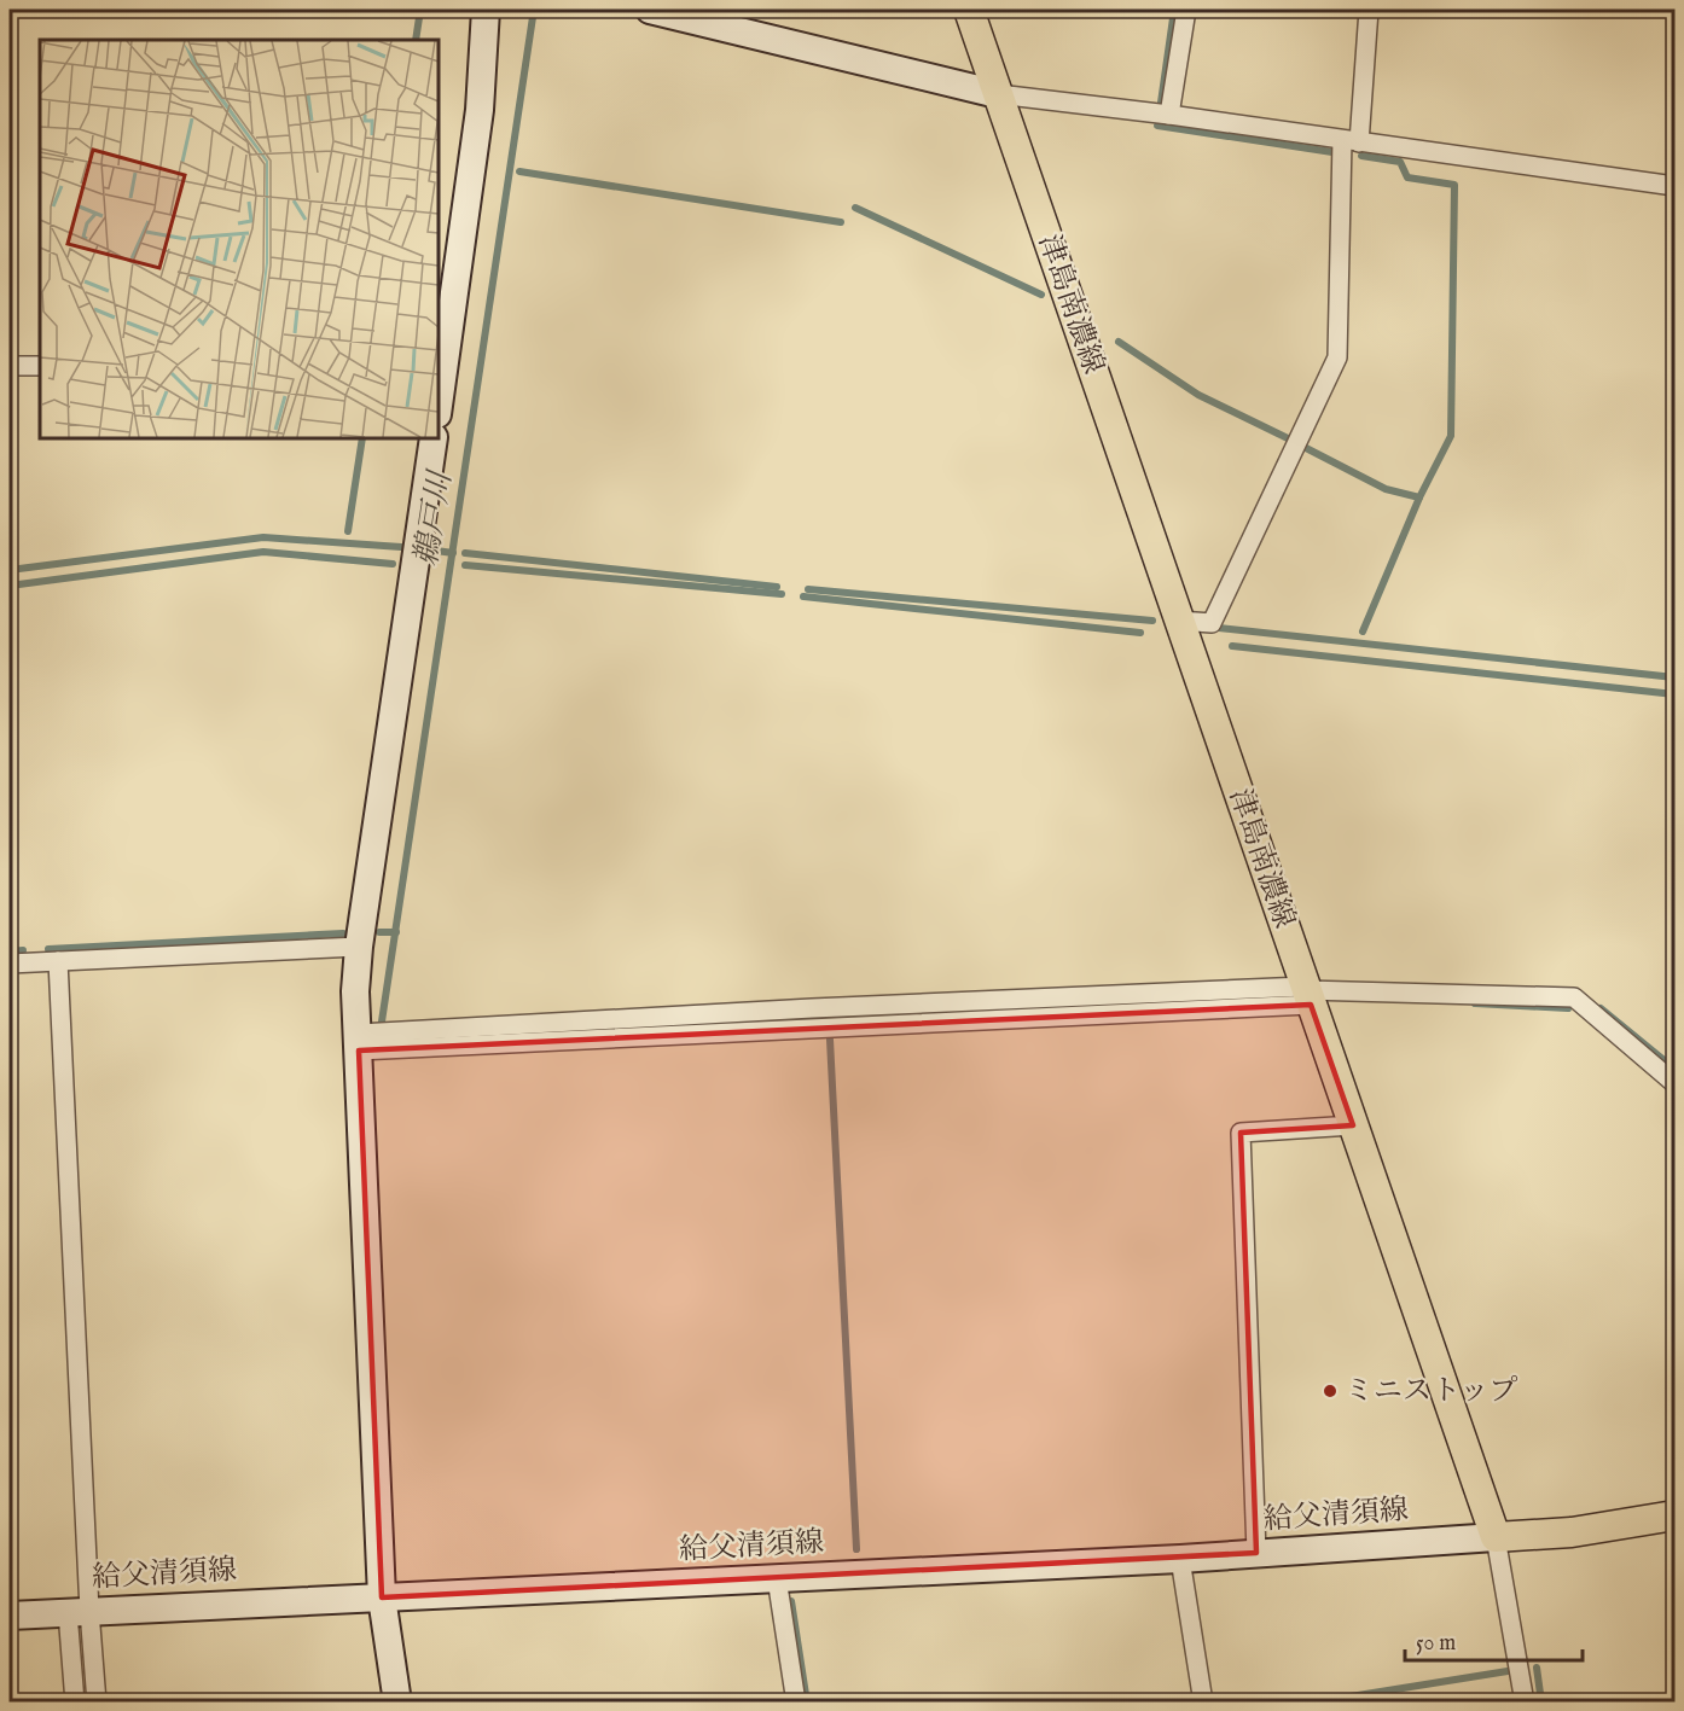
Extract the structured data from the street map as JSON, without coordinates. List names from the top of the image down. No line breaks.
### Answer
{"streets":{"main road":["津島南濃線","給父清須線"]},"crossings":[["津島南濃線","給父清須線"]],"water":["鵜戸川"],"places":["ミニストップ"],"scale_bar":"50 m"}
